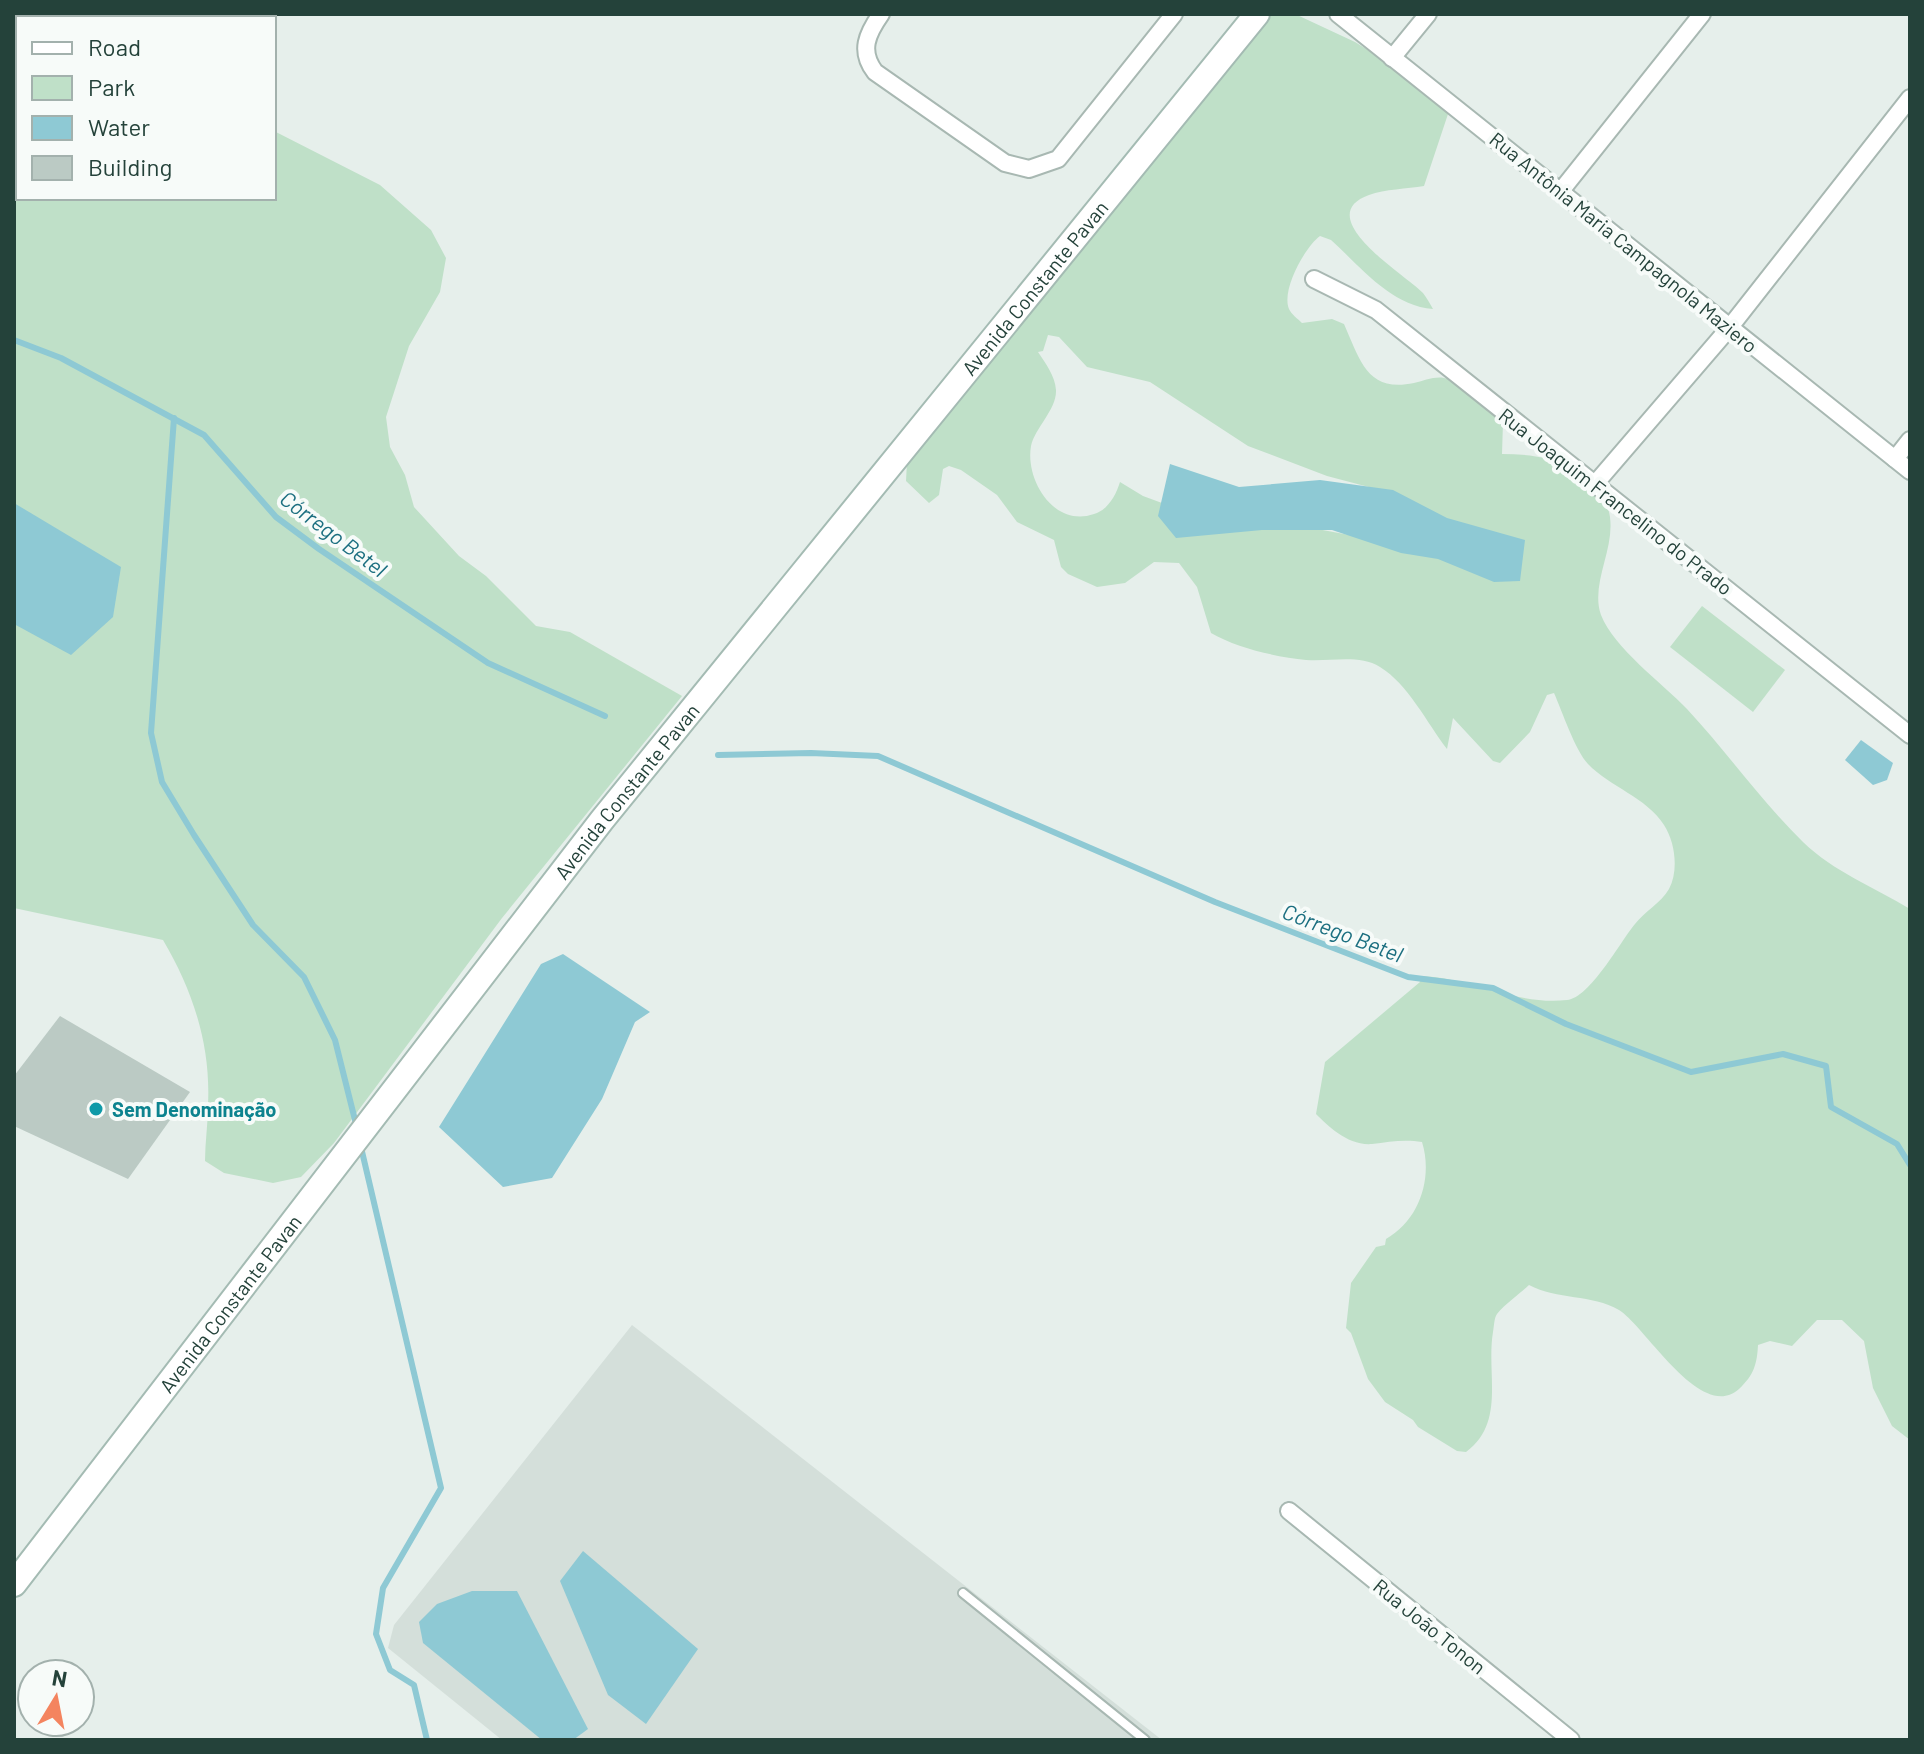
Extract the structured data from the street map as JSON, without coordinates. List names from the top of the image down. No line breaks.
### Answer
{"streets":{"street":["Rua Antônia Maria Campagnola Maziero","Avenida Constante Pavan","Rua Joaquim Francelino do Prado","Rua João Tonon"]},"water":["Córrego Betel"],"places":["Sem Denominação"],"legend":["Road","Park","Water","Building"],"north":"top"}
